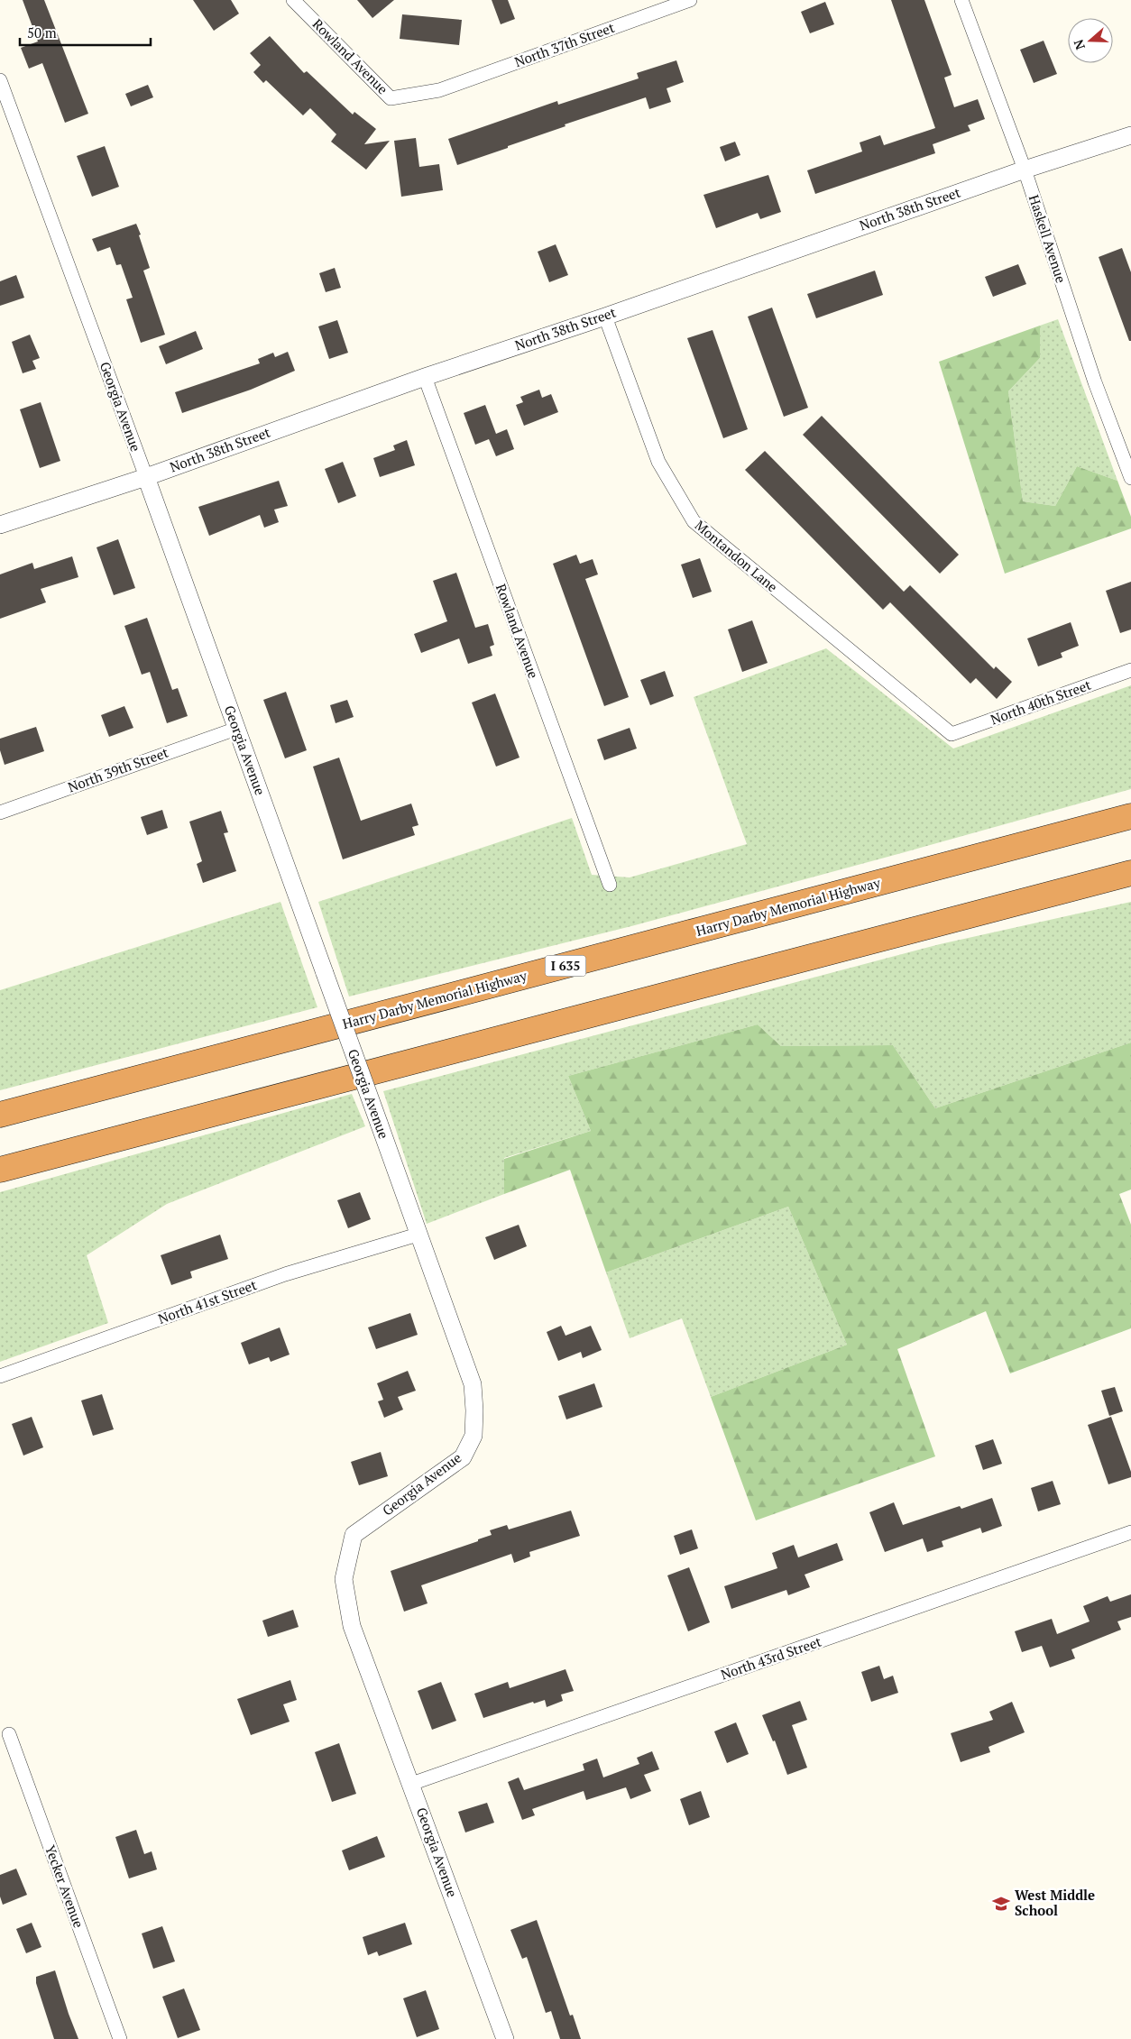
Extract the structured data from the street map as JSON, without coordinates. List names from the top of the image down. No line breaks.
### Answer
{"streets":{"highway":["Harry Darby Memorial Highway","I 635"],"street":["North 37th Street","Rowland Avenue","North 38th Street","Haskell Avenue","Georgia Avenue","Montandon Lane","North 40th Street","North 39th Street","North 41st Street","North 43rd Street","Yecker Avenue"]},"crossings":[["North 37th Street","Rowland Avenue"],["Rowland Avenue","North 38th Street"],["North 38th Street","Haskell Avenue"],["North 38th Street","Georgia Avenue"],["North 38th Street","Montandon Lane"],["Georgia Avenue","North 39th Street"],["Georgia Avenue","North 41st Street"],["Georgia Avenue","North 43rd Street"],["Montandon Lane","North 40th Street"]],"places":{"school or university":["West Middle School"]},"scale_bar":"50 m","north":"left"}
